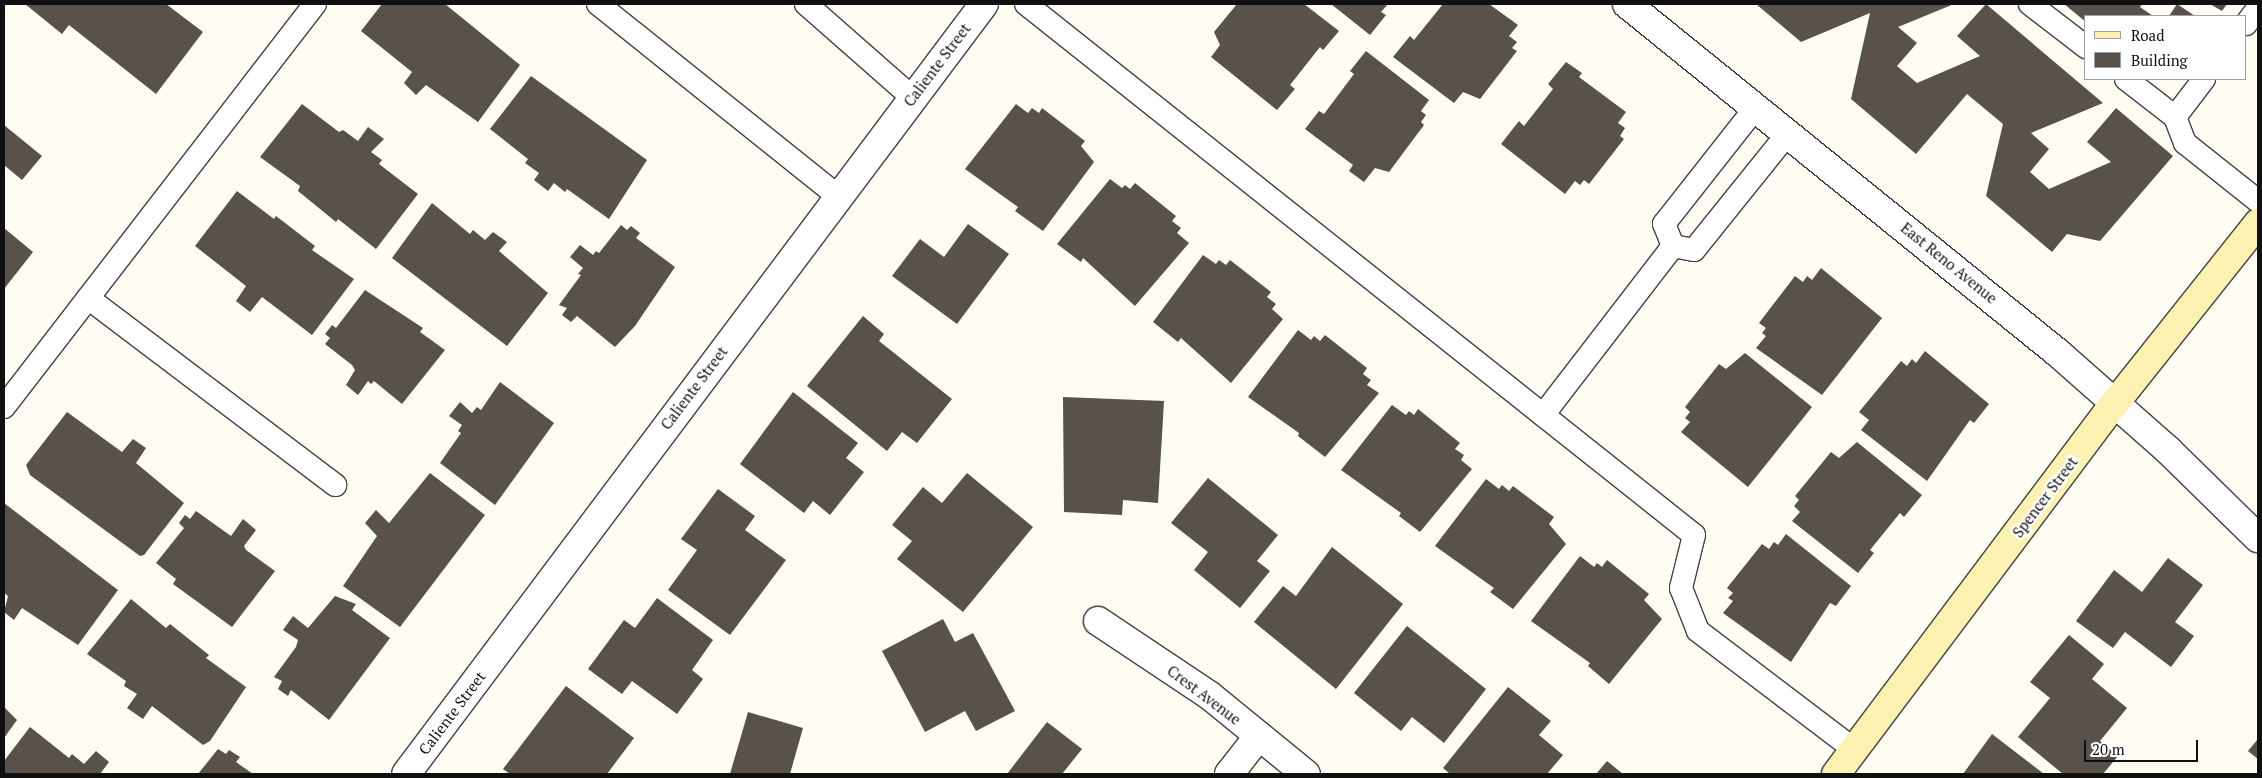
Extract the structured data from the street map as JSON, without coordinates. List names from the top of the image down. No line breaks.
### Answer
{"streets":{"street":["Caliente Street","East Reno Avenue","Spencer Street","Crest Avenue"]},"crossings":[["East Reno Avenue","Spencer Street"]],"legend":["Road","Building"],"scale_bar":"20 m"}
